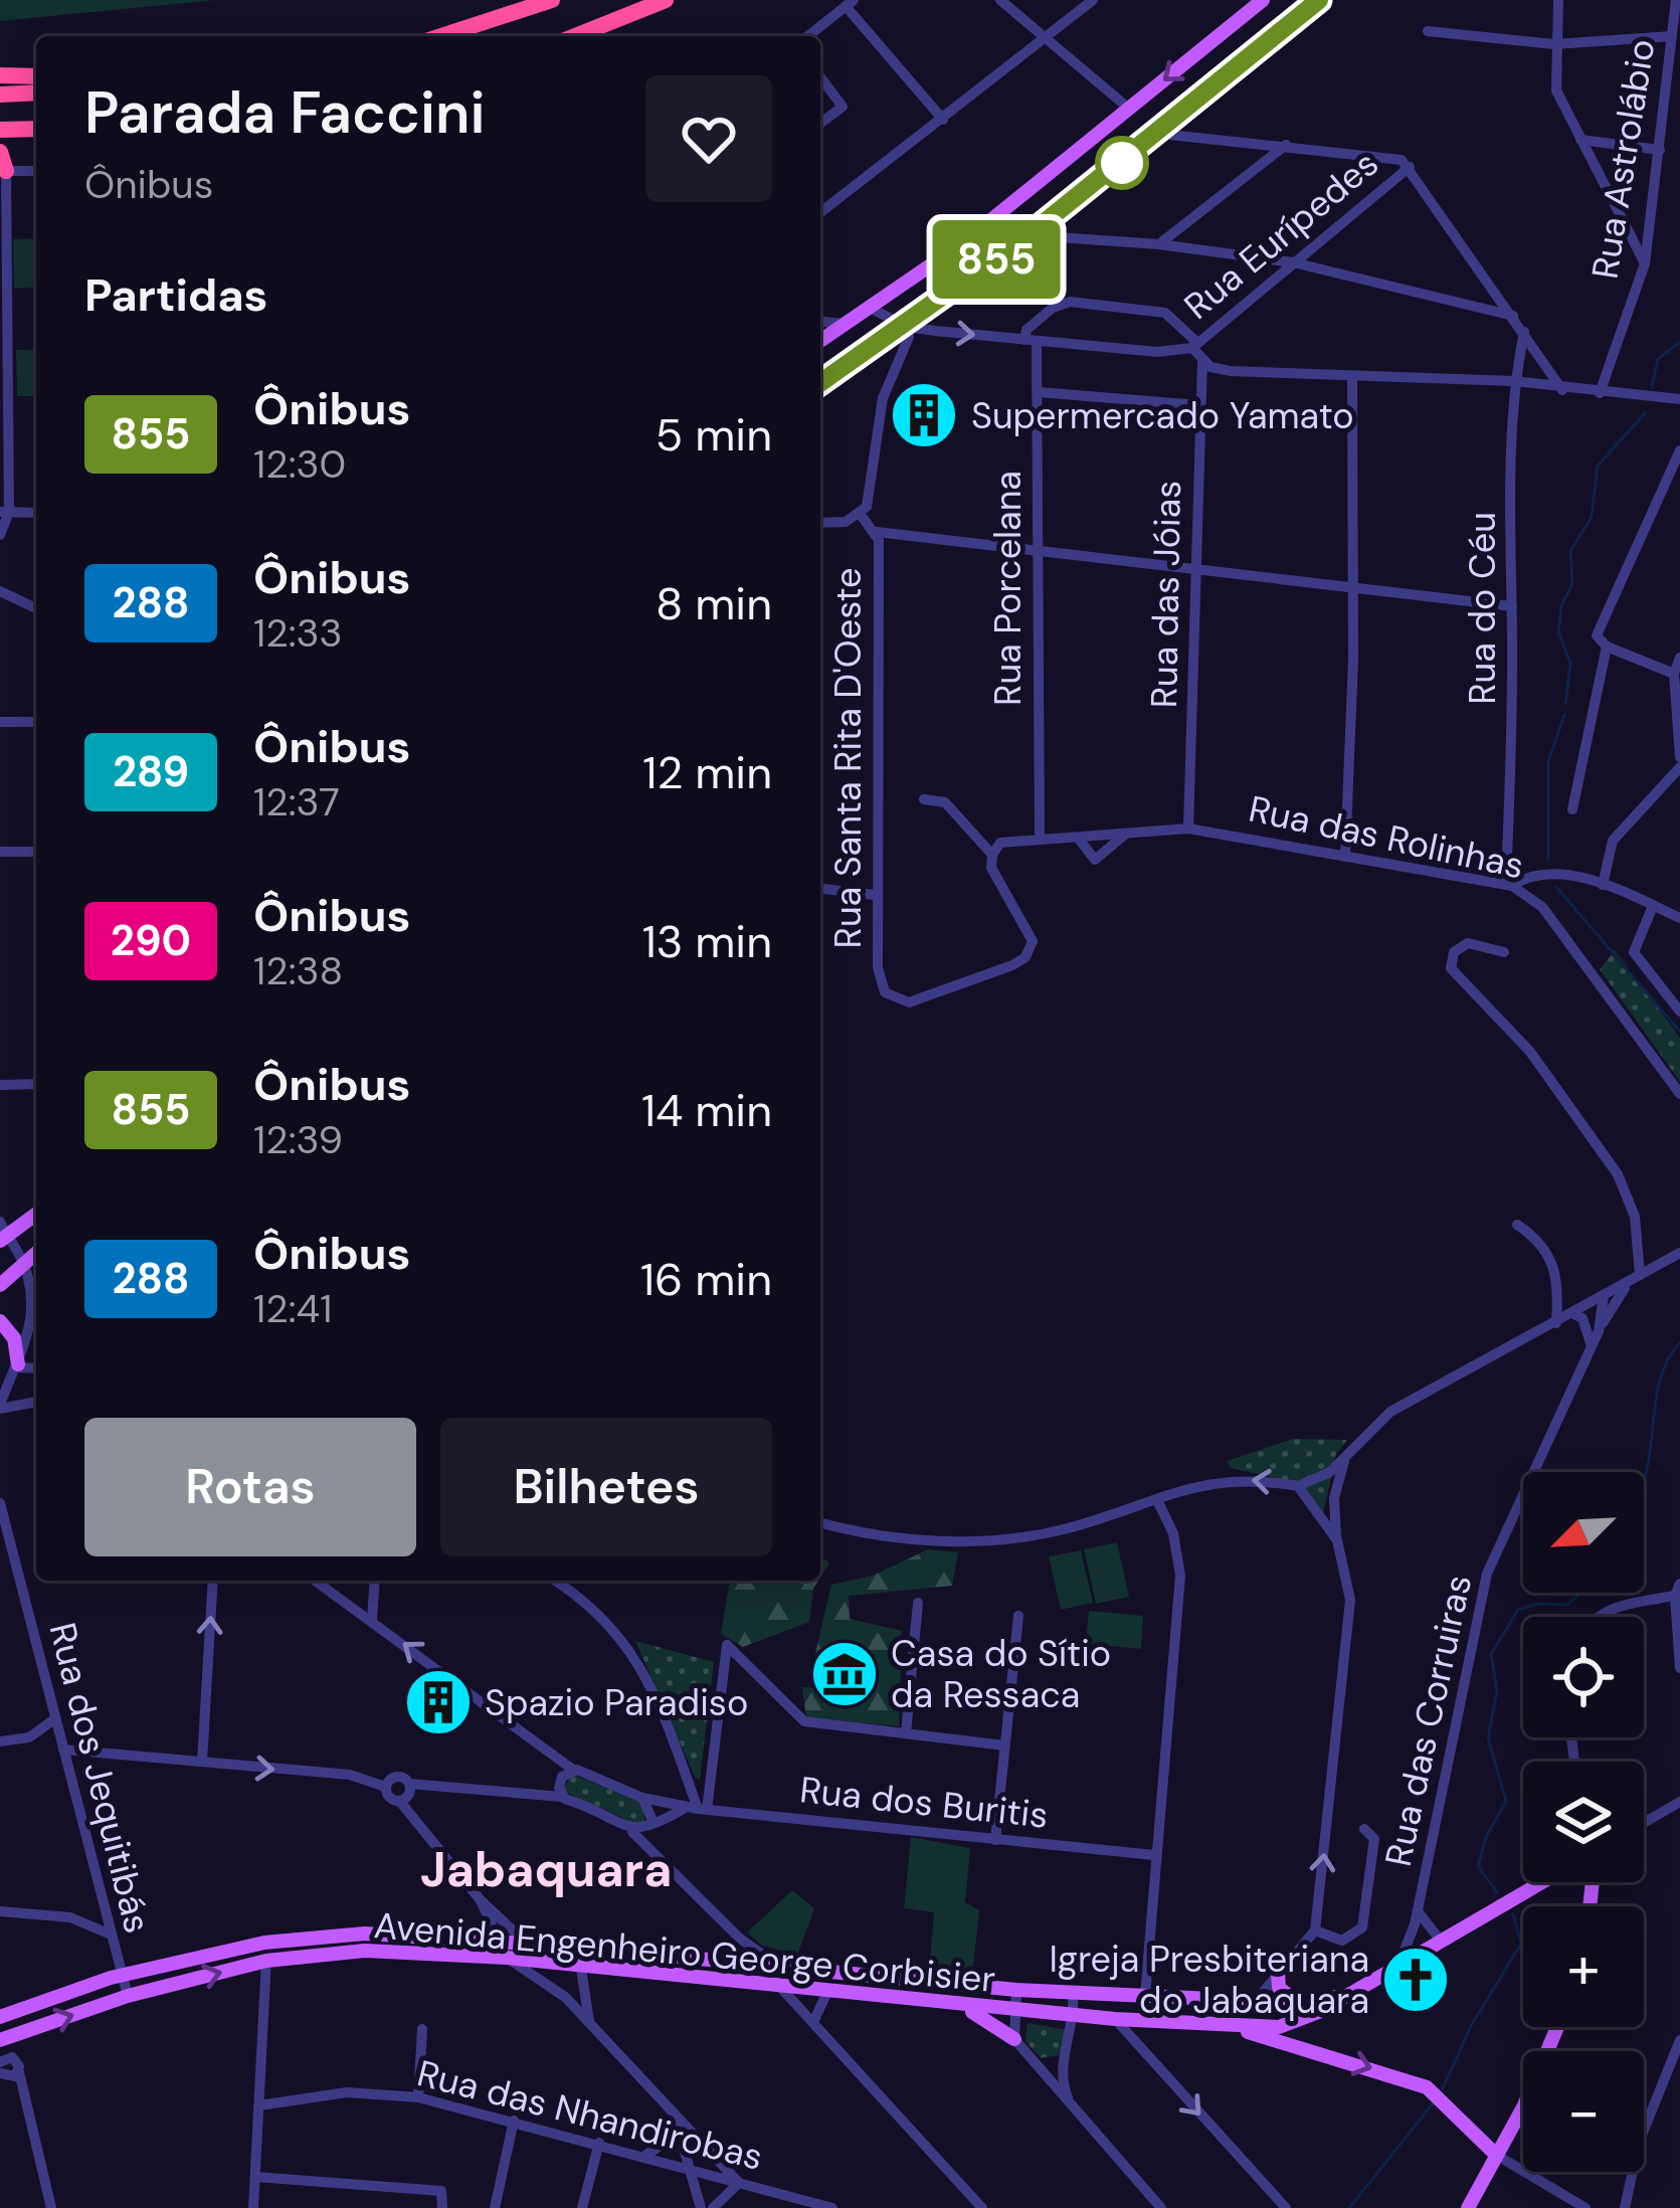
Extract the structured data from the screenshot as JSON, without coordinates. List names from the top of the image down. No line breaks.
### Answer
{"streets":{"main road":["Avenida Engenheiro George Corbisier"],"street":["Rua Astrolábio","Rua Eurípedes","Rua Porcelana","Rua das Jóias","Rua do Céu","Rua Santa Rita D'Oeste","Rua das Rolinhas","Rua das Corruiras","Rua dos Jequitibás","Rua dos Buritis","Rua das Nhandirobas"]},"crossings":[["Rua Porcelana","Rua das Rolinhas"],["Rua das Jóias","Rua das Rolinhas"],["Rua do Céu","Rua das Rolinhas"],["Rua Santa Rita D'Oeste","Rua das Rolinhas"],["Rua dos Jequitibás","Avenida Engenheiro George Corbisier"]],"districts":["Jabaquara"],"places":{"building":["Supermercado Yamato","Spazio Paradiso"],"museum":["Casa do Sítio da Ressaca"],"church":["Igreja Presbiteriana do Jabaquara"]},"lines":["bus line 855"],"north":"bottom left","page":{"on_map":"855","heading":[["Parada Faccini","Ônibus"],"Partidas"],"list":[{"mark":"855","name":"Ônibus","note":"12:30","value":"5 min"},{"mark":"288","name":"Ônibus","note":"12:33","value":"8 min"},{"mark":"289","name":"Ônibus","note":"12:37","value":"12 min"},{"mark":"290","name":"Ônibus","note":"12:38","value":"13 min"},{"mark":"855","name":"Ônibus","note":"12:39","value":"14 min"},{"mark":"288","name":"Ônibus","note":"12:41","value":"16 min"}],"buttons":["Rotas","Bilhetes"],"map_buttons":["+","−"]}}
